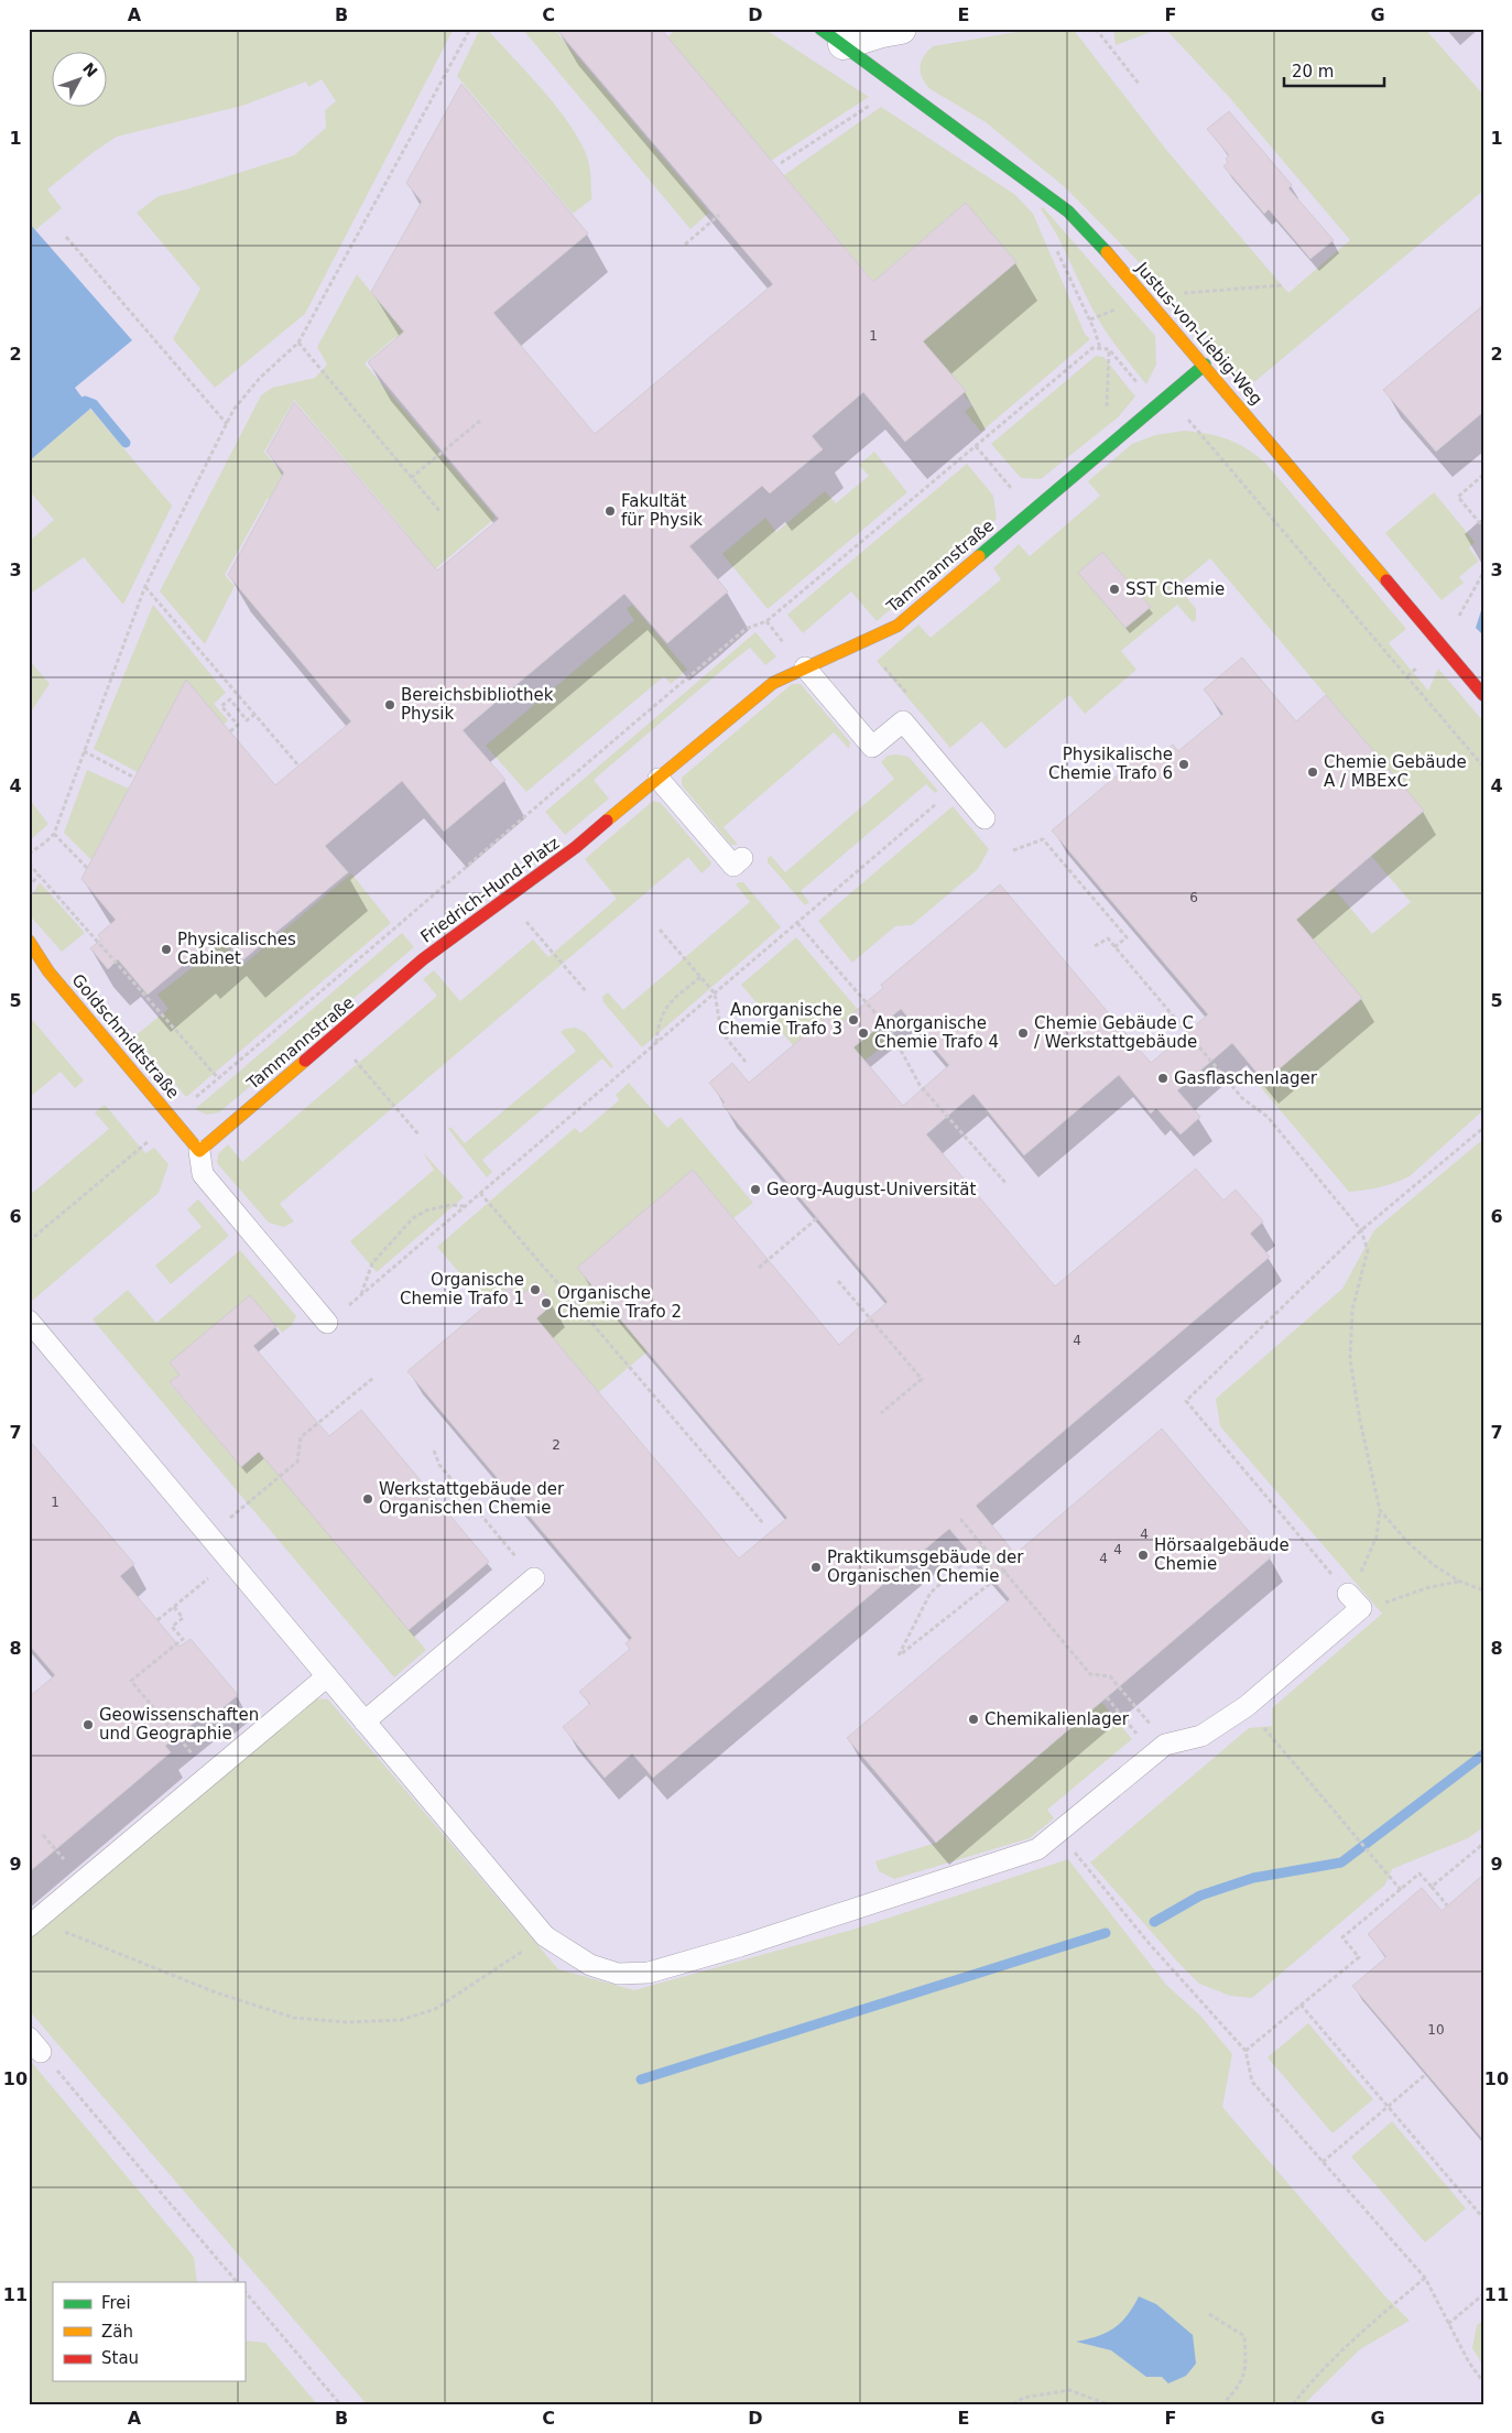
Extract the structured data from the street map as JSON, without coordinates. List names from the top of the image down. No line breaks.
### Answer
{"streets":{"street":["Justus-von-Liebig-Weg","Tammannstraße","Friedrich-Hund-Platz","Goldschmidtstraße"]},"crossings":[["Justus-von-Liebig-Weg","Tammannstraße"],["Tammannstraße","Friedrich-Hund-Platz"],["Tammannstraße","Goldschmidtstraße"]],"places":["Fakultät für Physik","SST Chemie","Bereichsbibliothek Physik","Physikalische Chemie Trafo 6","Chemie Gebäude A / MBExC","Physicalisches Cabinet","Anorganische Chemie Trafo 3","Anorganische Chemie Trafo 4","Chemie Gebäude C / Werkstattgebäude","Gasflaschenlager","Georg-August-Universität","Organische Chemie Trafo 1","Organische Chemie Trafo 2","Werkstattgebäude der Organischen Chemie","Hörsaalgebäude Chemie","Praktikumsgebäude der Organischen Chemie","Chemikalienlager","Geowissenschaften und Geographie"],"house_numbers":["1","6","4","2","1","4","4","4","10"],"legend":["Frei","Zäh","Stau"],"scale_bar":"20 m","north":"top right","grid":{"columns":["A","B","C","D","E","F","G"],"rows":["1","2","3","4","5","6","7","8","9","10","11"]}}
